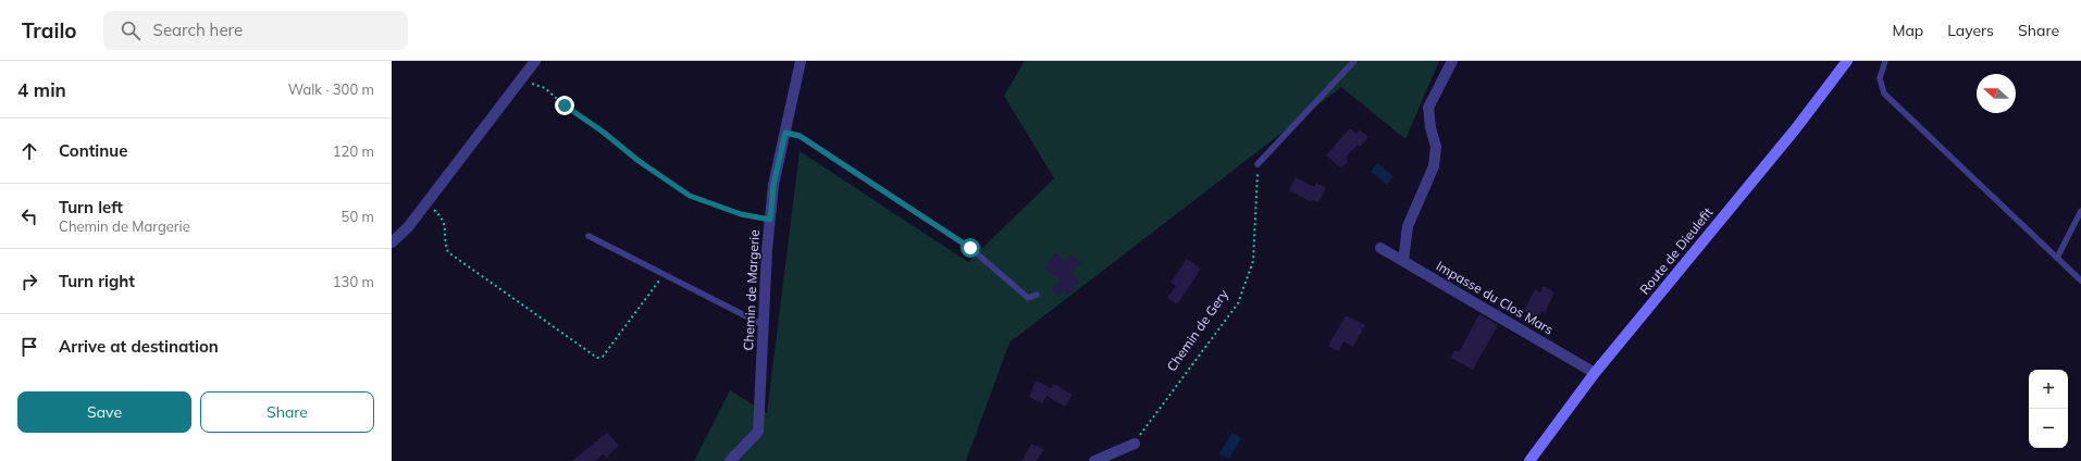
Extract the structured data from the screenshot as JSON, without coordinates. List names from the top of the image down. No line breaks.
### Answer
{"streets":{"main road":["Route de Dieulefit"],"street":["Chemin de Margerie","Impasse du Clos Mars"],"path":["Chemin de Gery"]},"crossings":[["Route de Dieulefit","Impasse du Clos Mars"]],"north":"left","page":{"header":"Trailo","search":"Search here","nav":["Map","Layers","Share"],"heading":["4 min","Walk · 300 m"],"list":[["Continue","120 m"],["Turn left","Chemin de Margerie","50 m"],["Turn right","130 m"],"Arrive at destination"],"map_buttons":["+","−"],"buttons":["Save","Share"]}}
